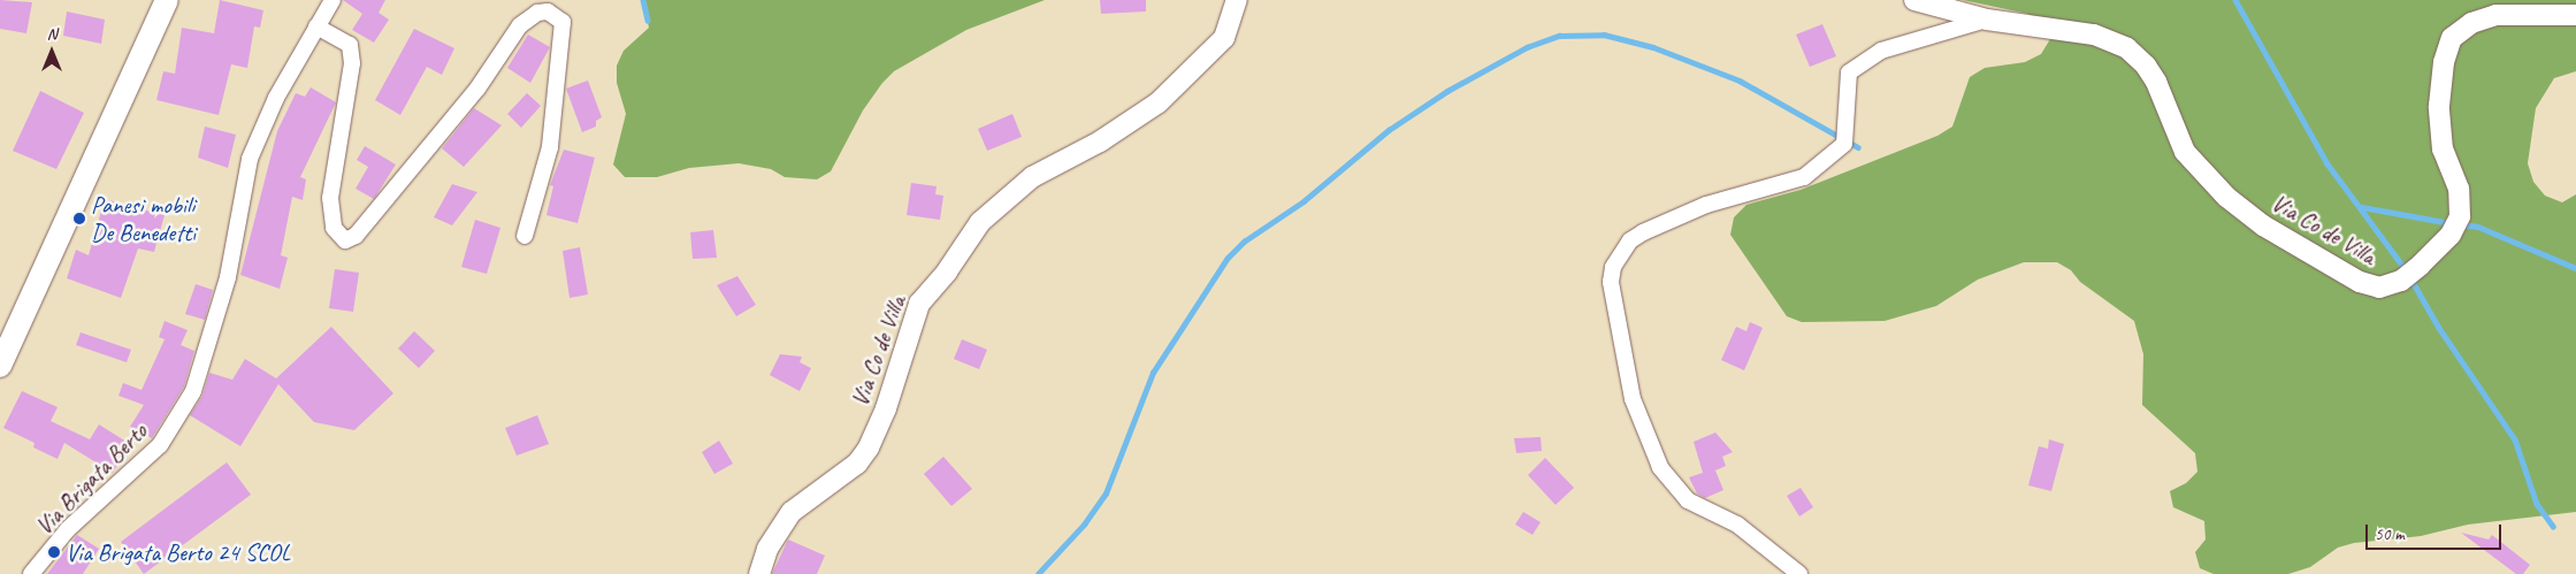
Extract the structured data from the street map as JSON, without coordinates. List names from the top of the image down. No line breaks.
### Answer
{"streets":{"street":["Via Co de Villa","Via Brigata Berto"]},"places":["Panesi mobili De Benedetti","Via Brigata Berto 24 SCOL"],"scale_bar":"50 m","north":"top"}
